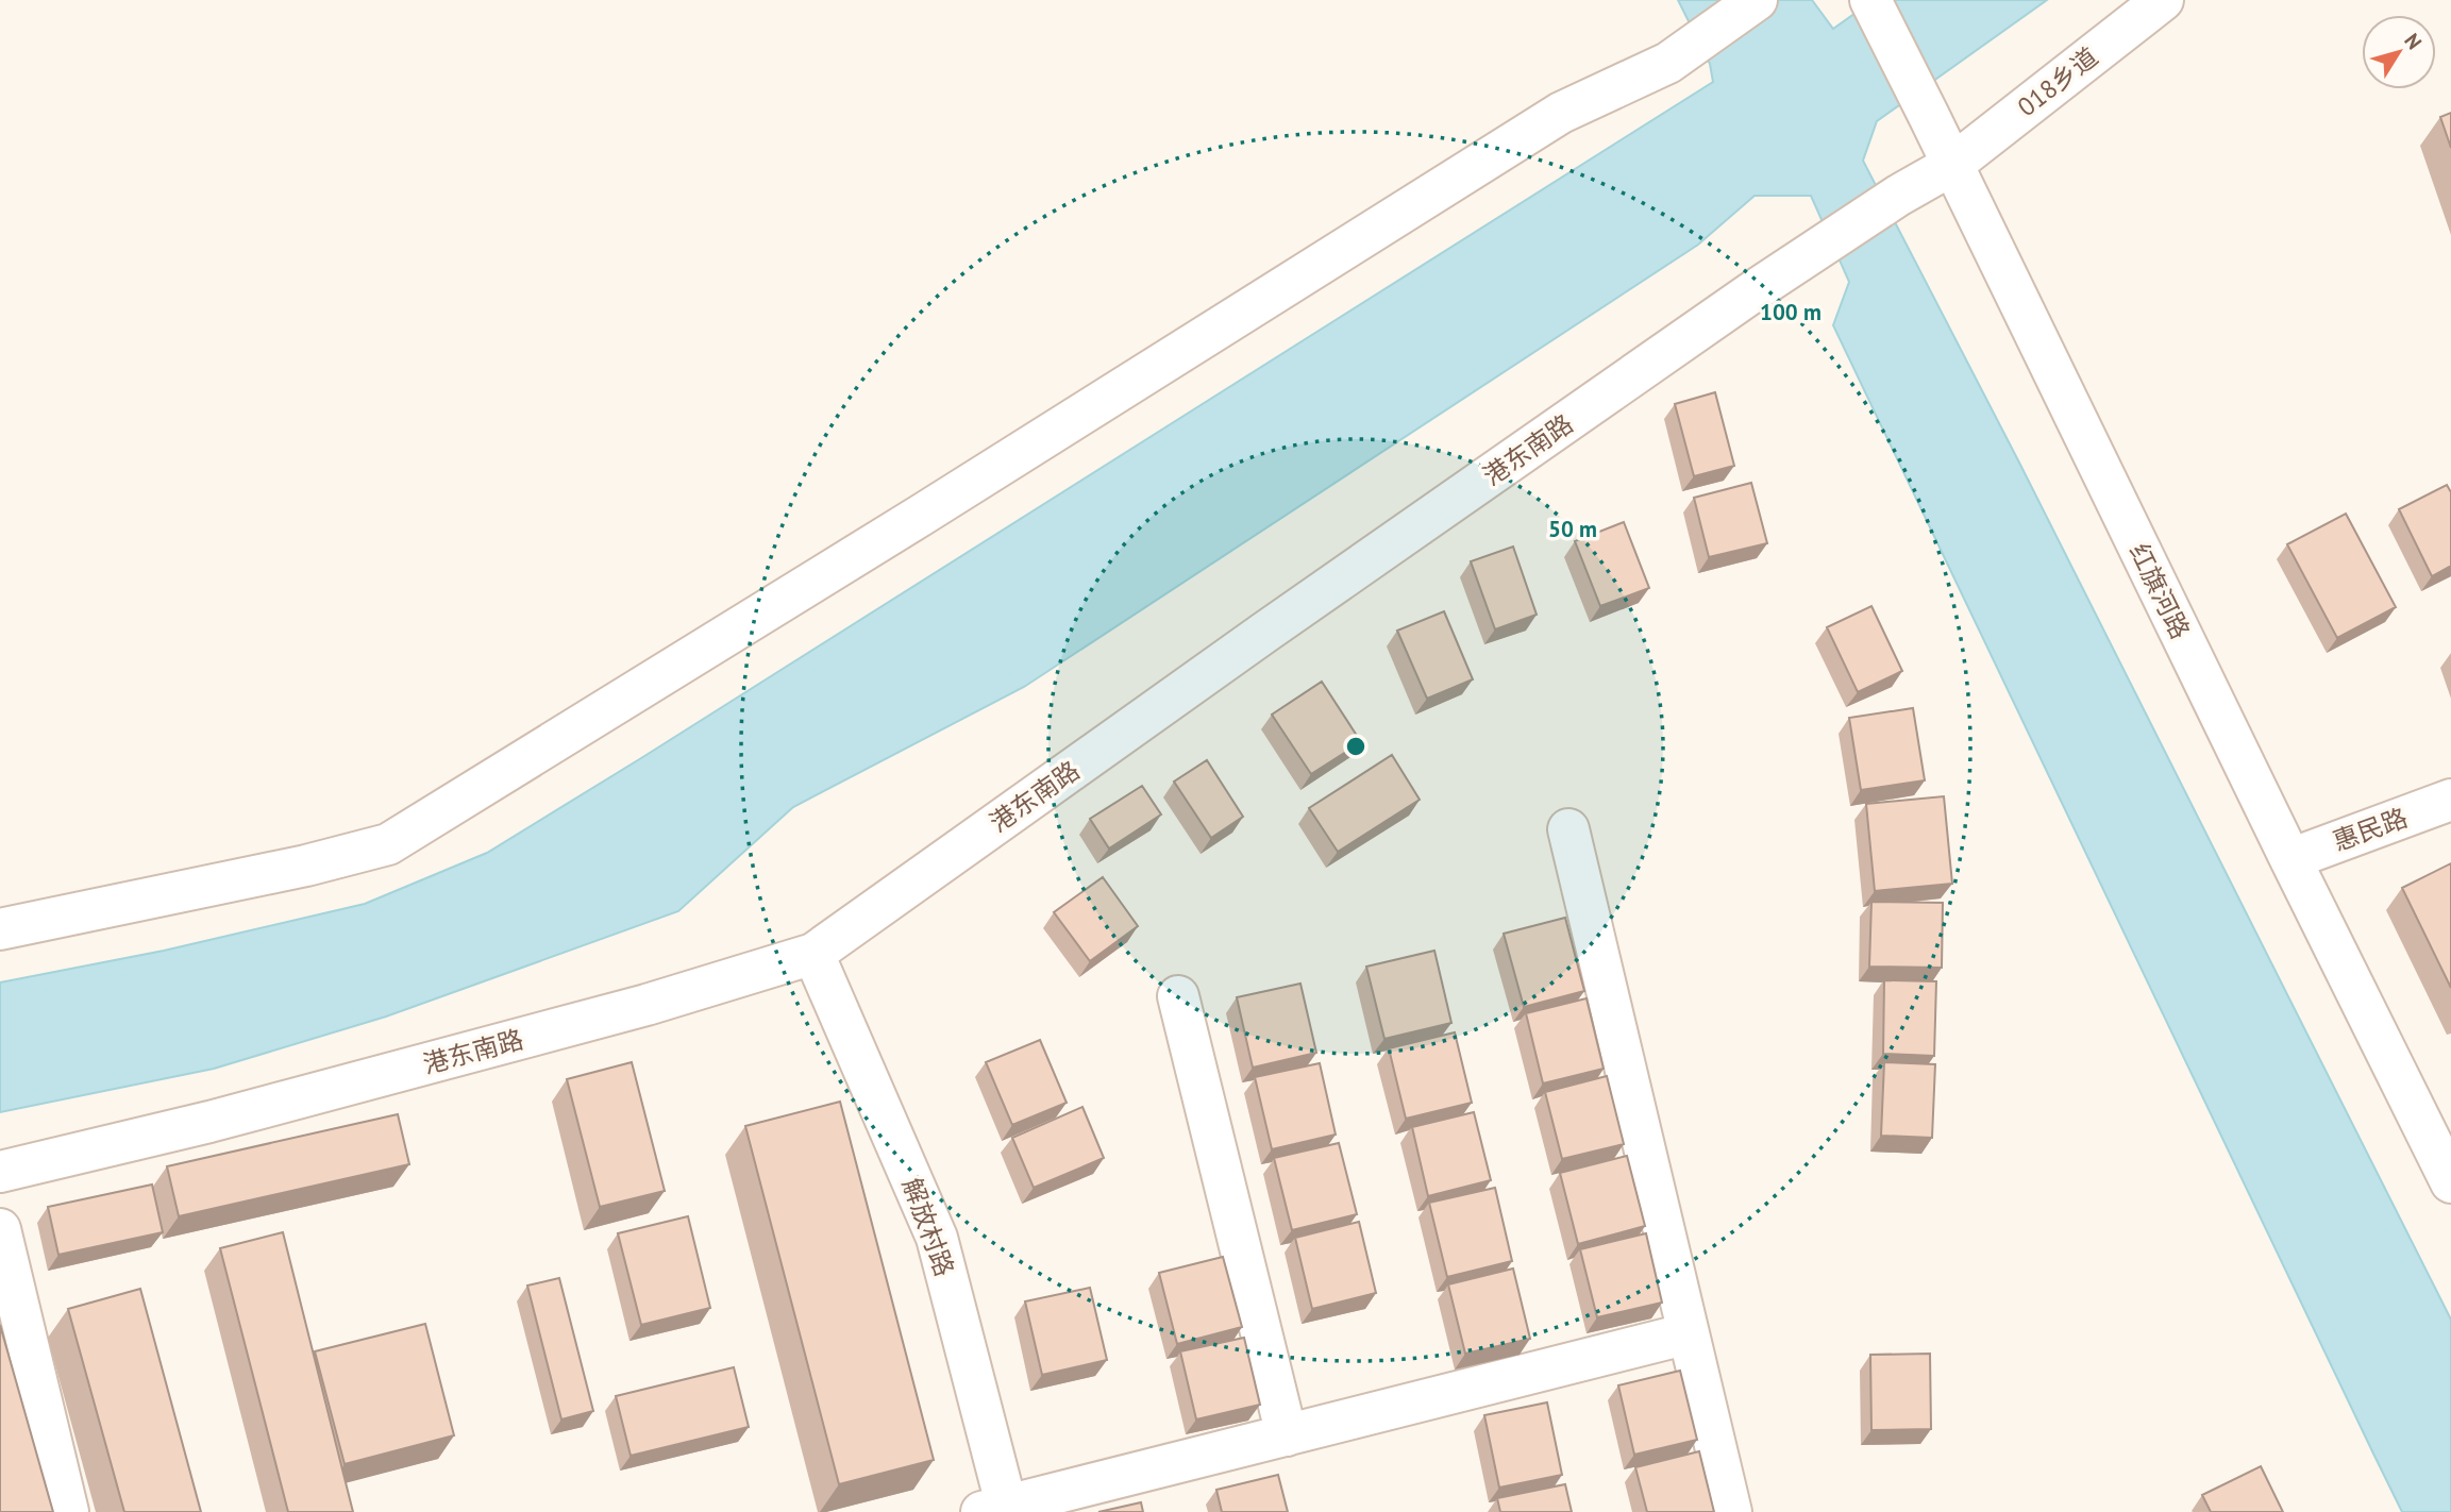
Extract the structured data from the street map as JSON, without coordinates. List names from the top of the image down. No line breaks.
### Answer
{"streets":{"street":["018乡道","港东南路","红旗河路","惠民路","解放村路"]},"crossings":[["018乡道","港东南路"],["018乡道","红旗河路"],["港东南路","红旗河路"],["港东南路","解放村路"],["红旗河路","惠民路"]],"north":"top right","rings":["100 m","50 m"]}
